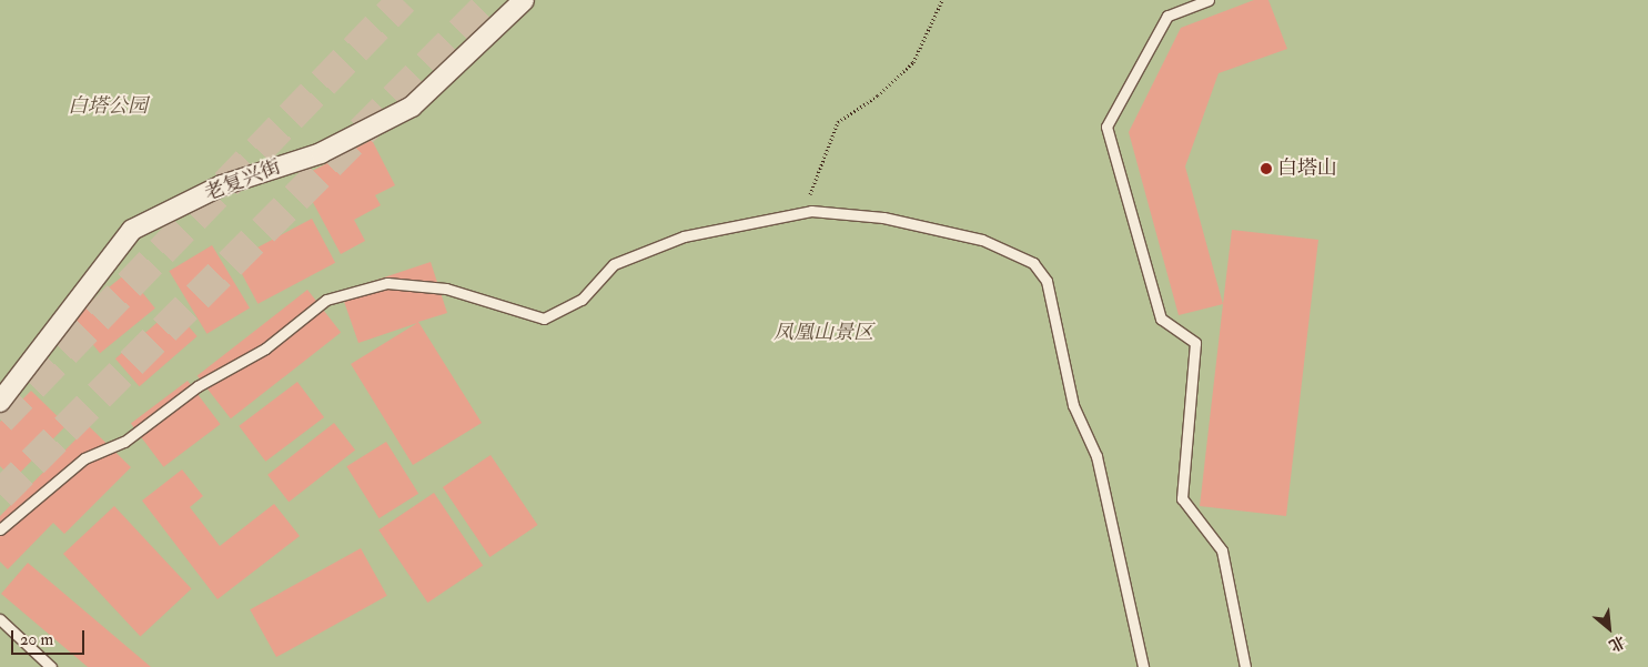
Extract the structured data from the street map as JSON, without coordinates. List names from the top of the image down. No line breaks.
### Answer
{"streets":{"street":["老复兴街"]},"parks":["白塔公园","凤凰山景区"],"places":["白塔山"],"scale_bar":"20 m","north":"bottom right"}
